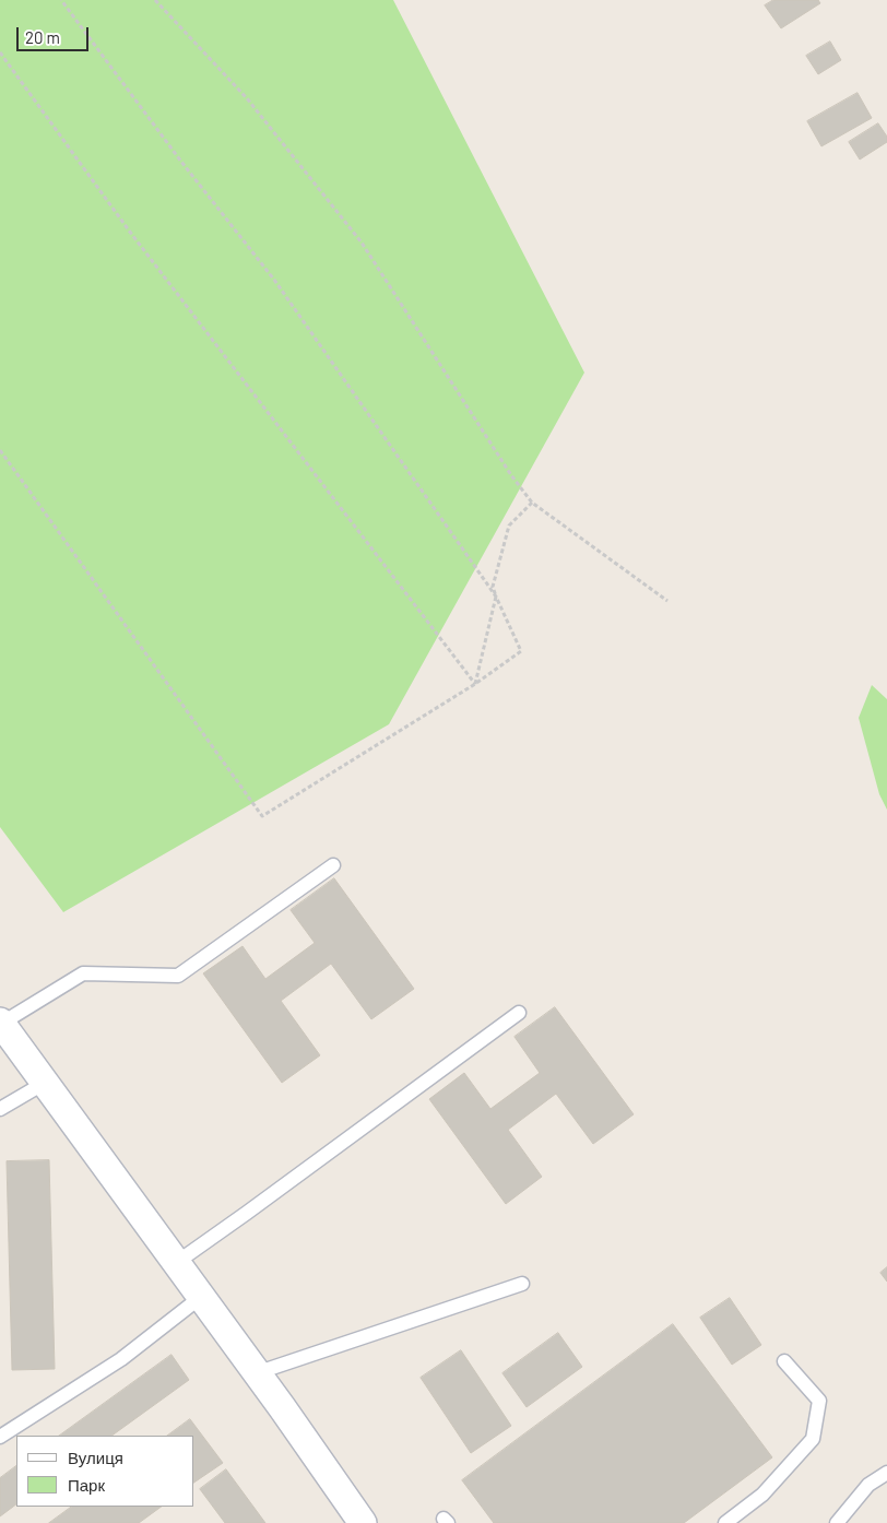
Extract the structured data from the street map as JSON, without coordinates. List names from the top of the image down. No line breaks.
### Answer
{"legend":["Вулиця","Парк"],"scale_bar":"20 m"}
